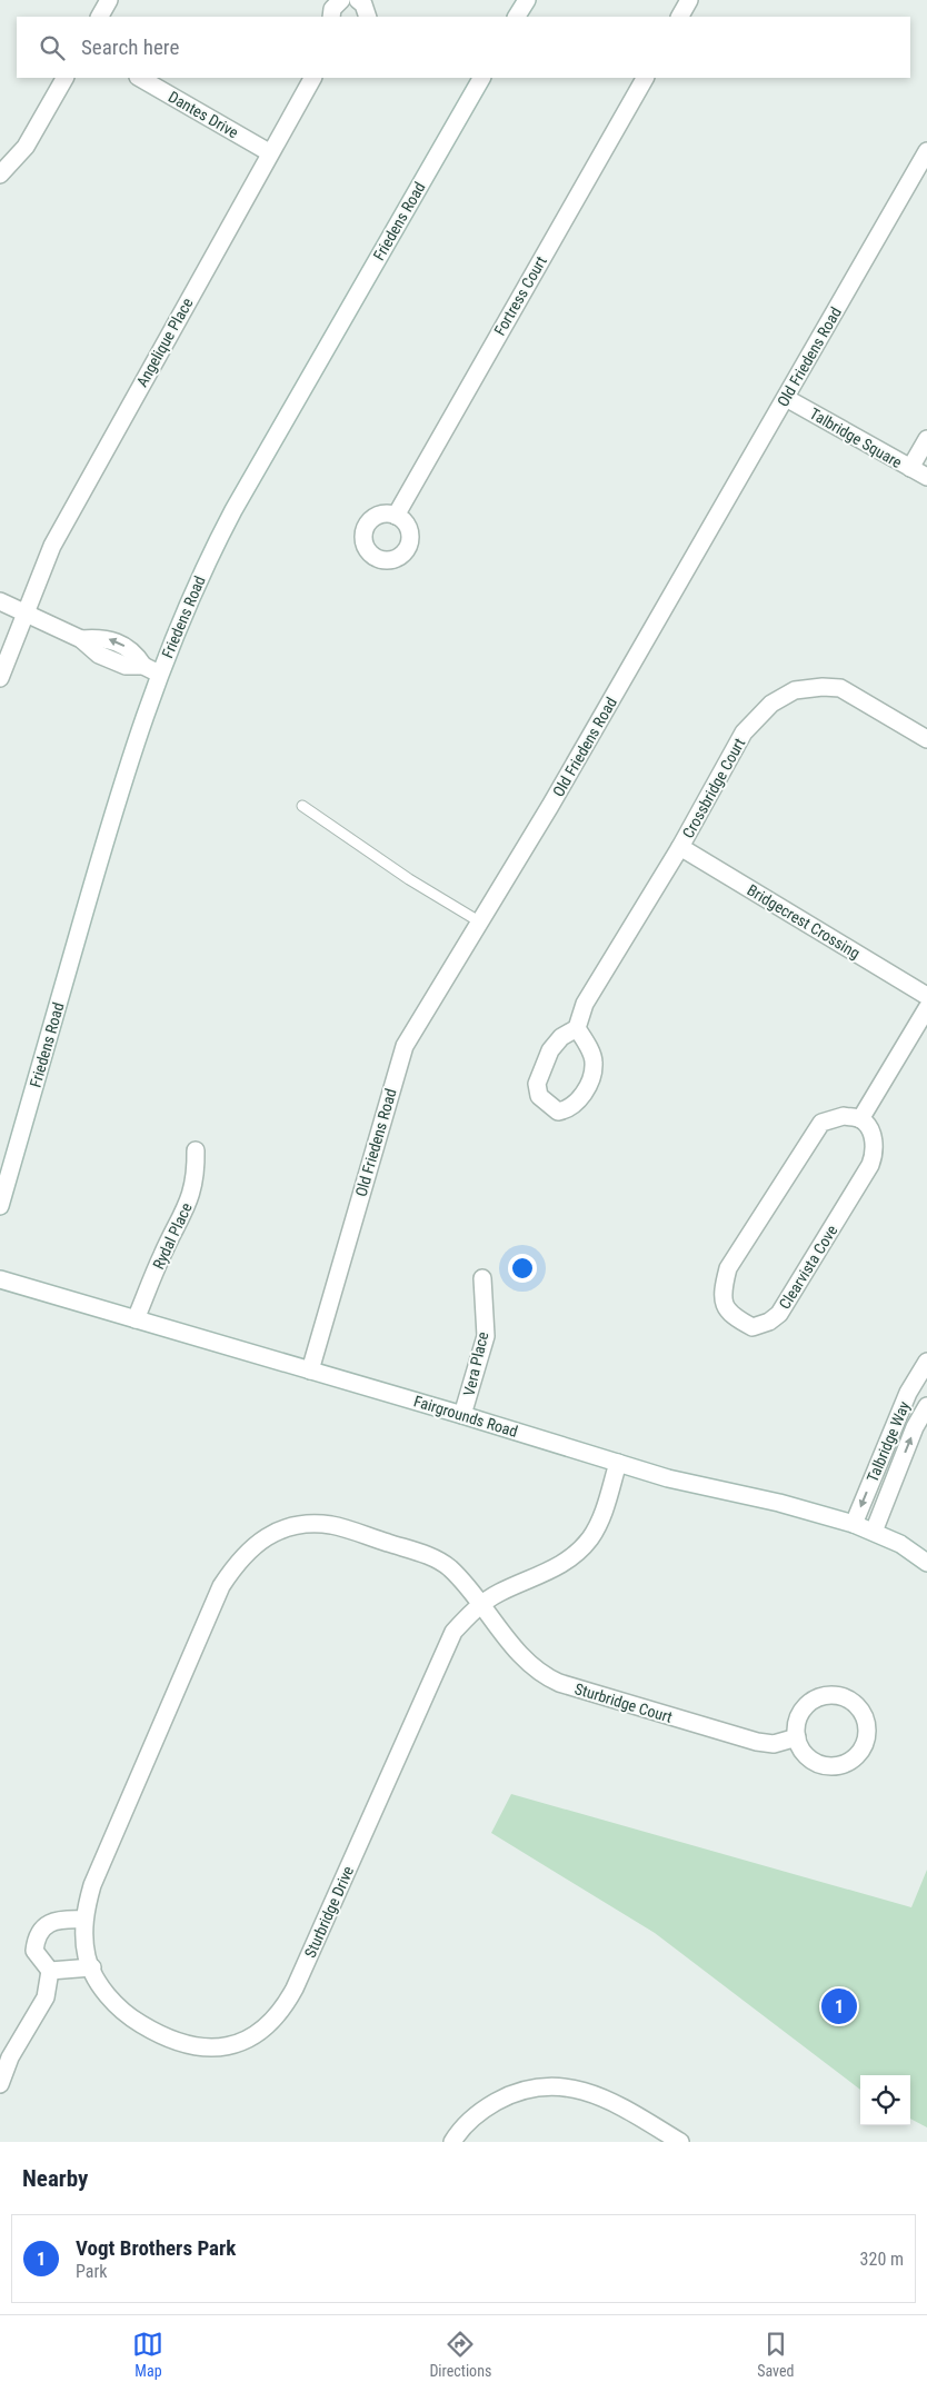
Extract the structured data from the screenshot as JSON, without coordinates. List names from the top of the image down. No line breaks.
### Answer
{"streets":{"street":["Dantes Drive","Friedens Road","Fortress Court","Angelique Place","Old Friedens Road","Talbridge Square","Crossbridge Court","Bridgecrest Crossing","Rydal Place","Clearvista Cove","Vera Place","Fairgrounds Road","Talbridge Way","Sturbridge Court","Sturbridge Drive"]},"crossings":[["Dantes Drive","Angelique Place"],["Old Friedens Road","Talbridge Square"],["Old Friedens Road","Fairgrounds Road"],["Crossbridge Court","Bridgecrest Crossing"],["Rydal Place","Fairgrounds Road"],["Vera Place","Fairgrounds Road"],["Fairgrounds Road","Talbridge Way"],["Fairgrounds Road","Sturbridge Drive"],["Sturbridge Court","Sturbridge Drive"]],"page":{"search":"Search here","pins":"1","heading":"Nearby","list":[{"mark":"1","name":"Vogt Brothers Park","note":"Park","value":"320 m"}],"nav":["Map","Directions","Saved"]}}
